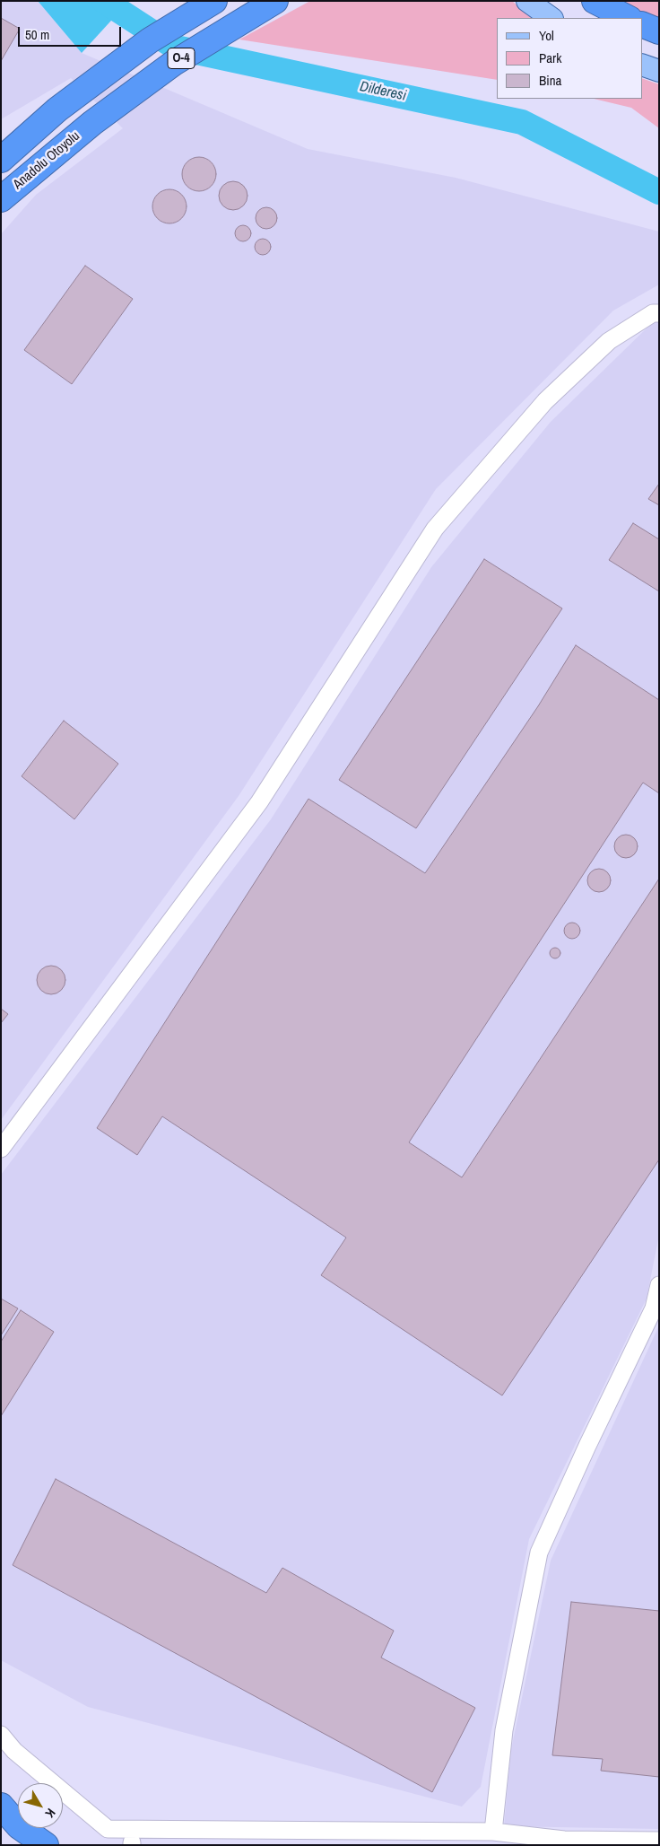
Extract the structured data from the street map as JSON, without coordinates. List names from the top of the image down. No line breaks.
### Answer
{"streets":{"highway":["O-4","Anadolu Otoyolu"]},"water":["Dilderesi"],"legend":["Yol","Park","Bina"],"scale_bar":"50 m","north":"bottom right"}
